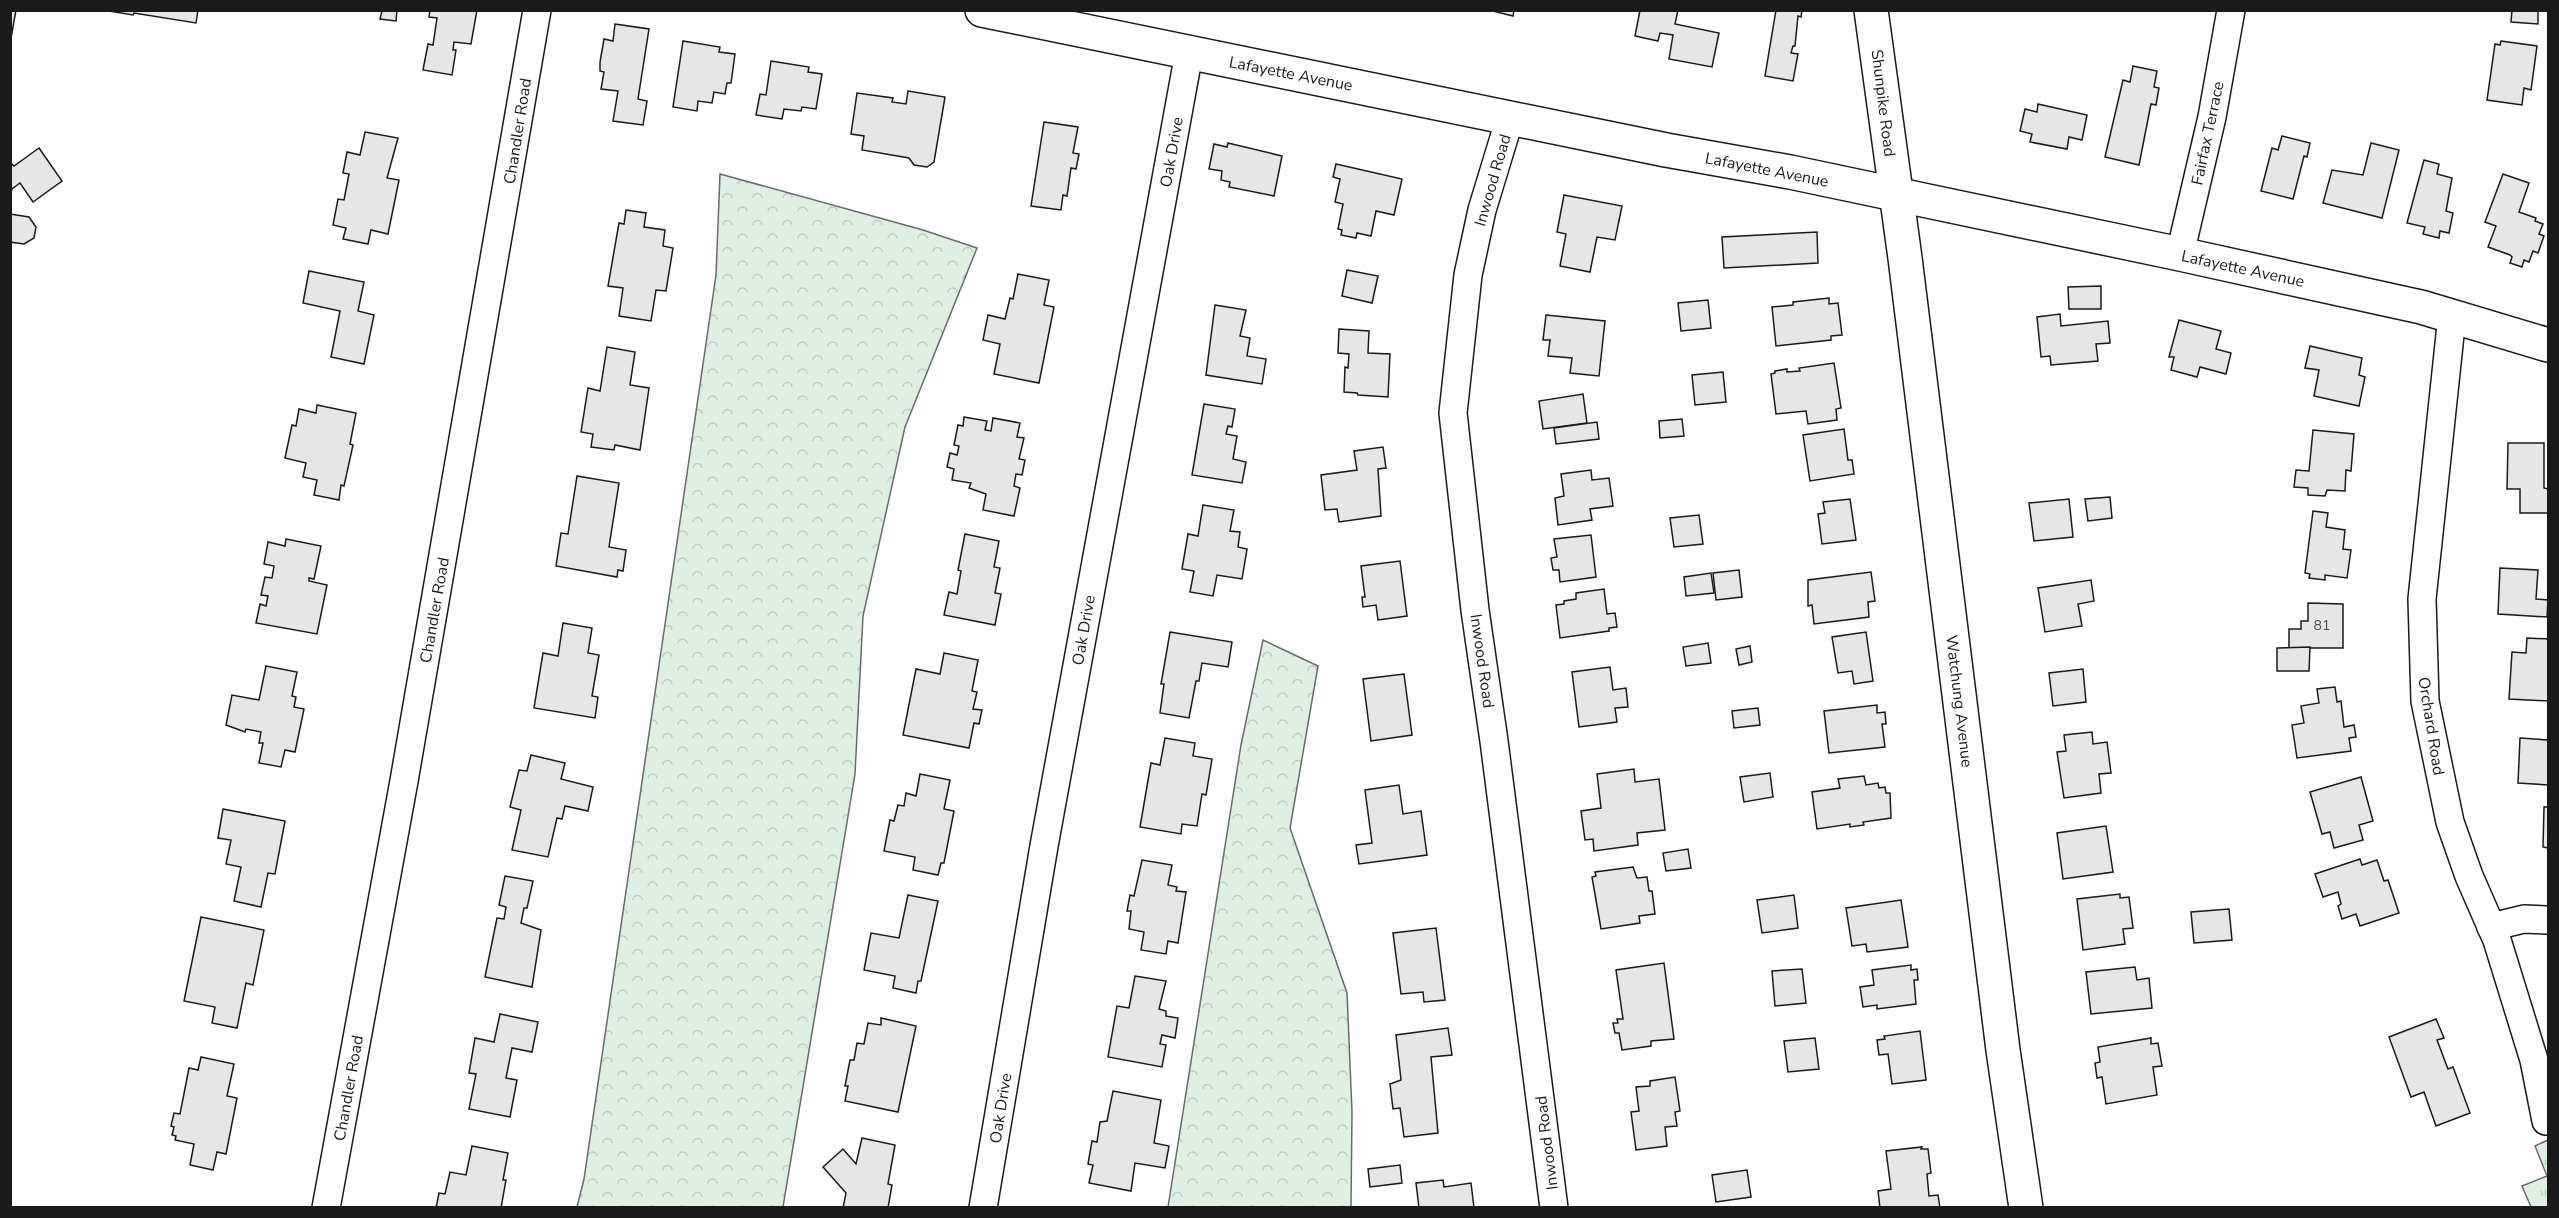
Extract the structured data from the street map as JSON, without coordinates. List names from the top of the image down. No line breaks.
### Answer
{"streets":{"street":["Lafayette Avenue","Shunpike Road","Chandler Road","Fairfax Terrace","Oak Drive","Inwood Road","Watchung Avenue","Orchard Road"]},"crossings":[["Lafayette Avenue","Shunpike Road"],["Lafayette Avenue","Fairfax Terrace"],["Lafayette Avenue","Oak Drive"],["Lafayette Avenue","Inwood Road"],["Lafayette Avenue","Watchung Avenue"],["Lafayette Avenue","Orchard Road"],["Shunpike Road","Watchung Avenue"]],"house_numbers":["81"]}
